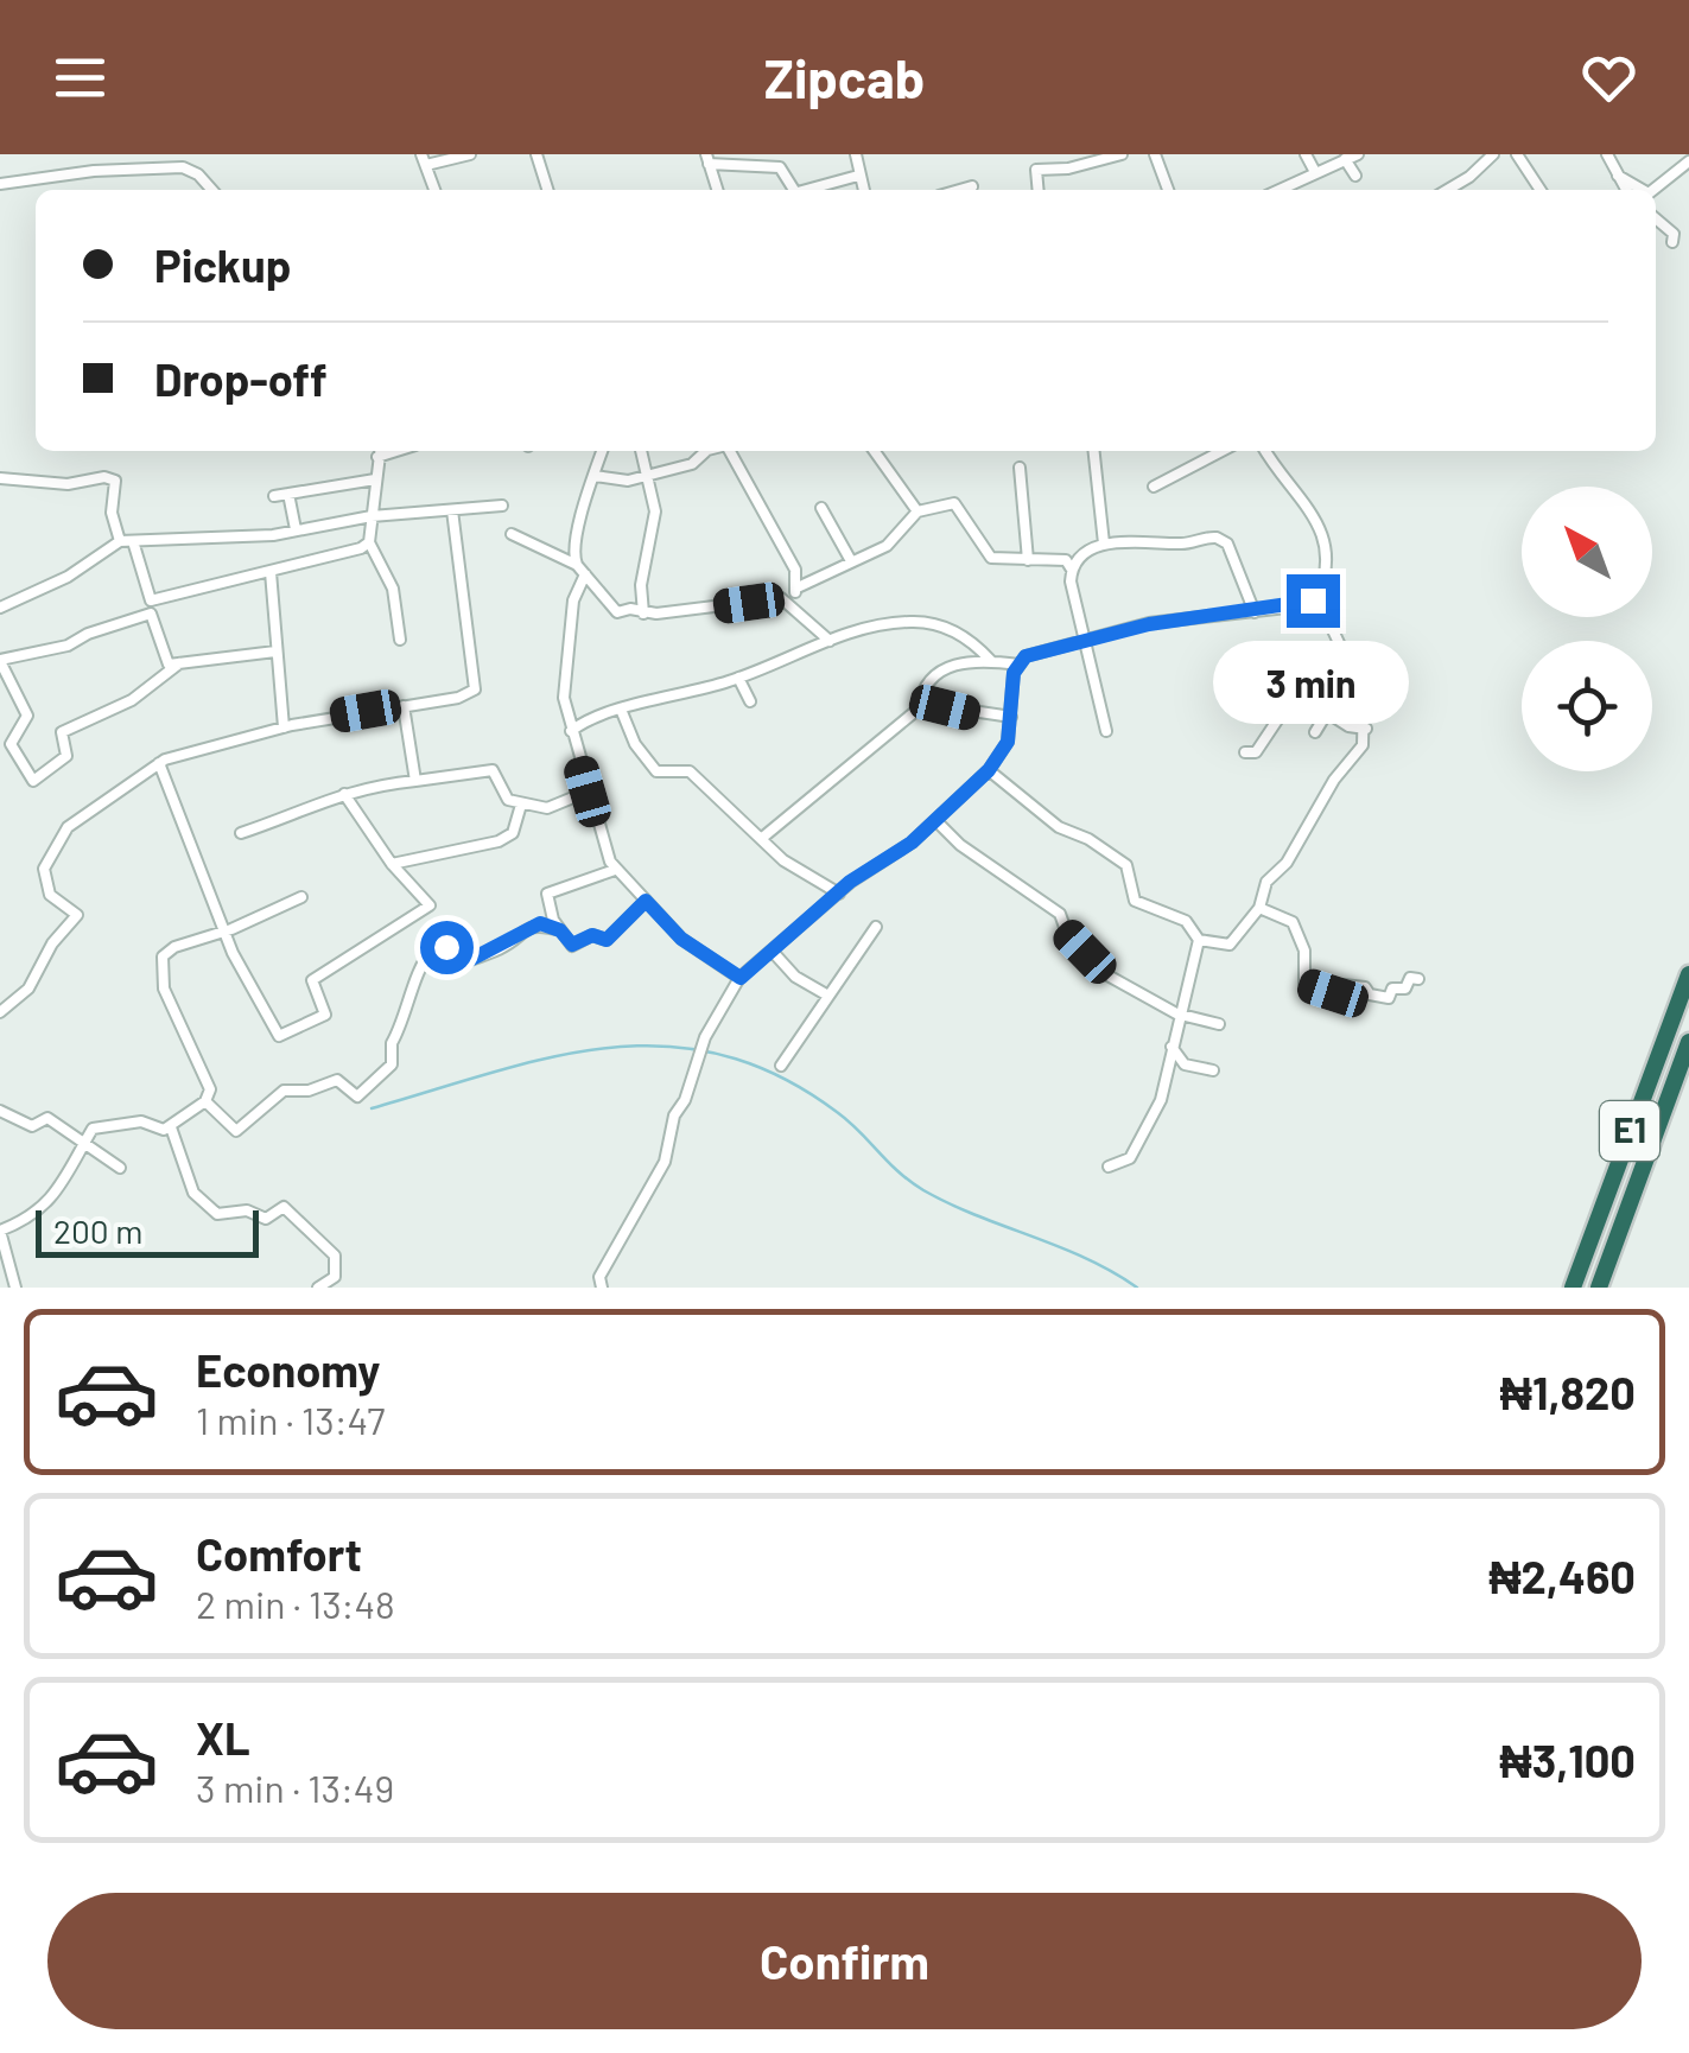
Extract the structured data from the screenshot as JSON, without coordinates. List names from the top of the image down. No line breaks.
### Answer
{"streets":{"highway":["E1"]},"scale_bar":"200 m","north":"top left","page":{"header":"Zipcab","banner":["Pickup","Drop-off"],"bubble":"3 min","scale":"200 m","list":[{"name":"Economy","note":"1 min · 13:47","value":"₦1,820"},{"name":"Comfort","note":"2 min · 13:48","value":"₦2,460"},{"name":"XL","note":"3 min · 13:49","value":"₦3,100"}],"buttons":"Confirm"}}
